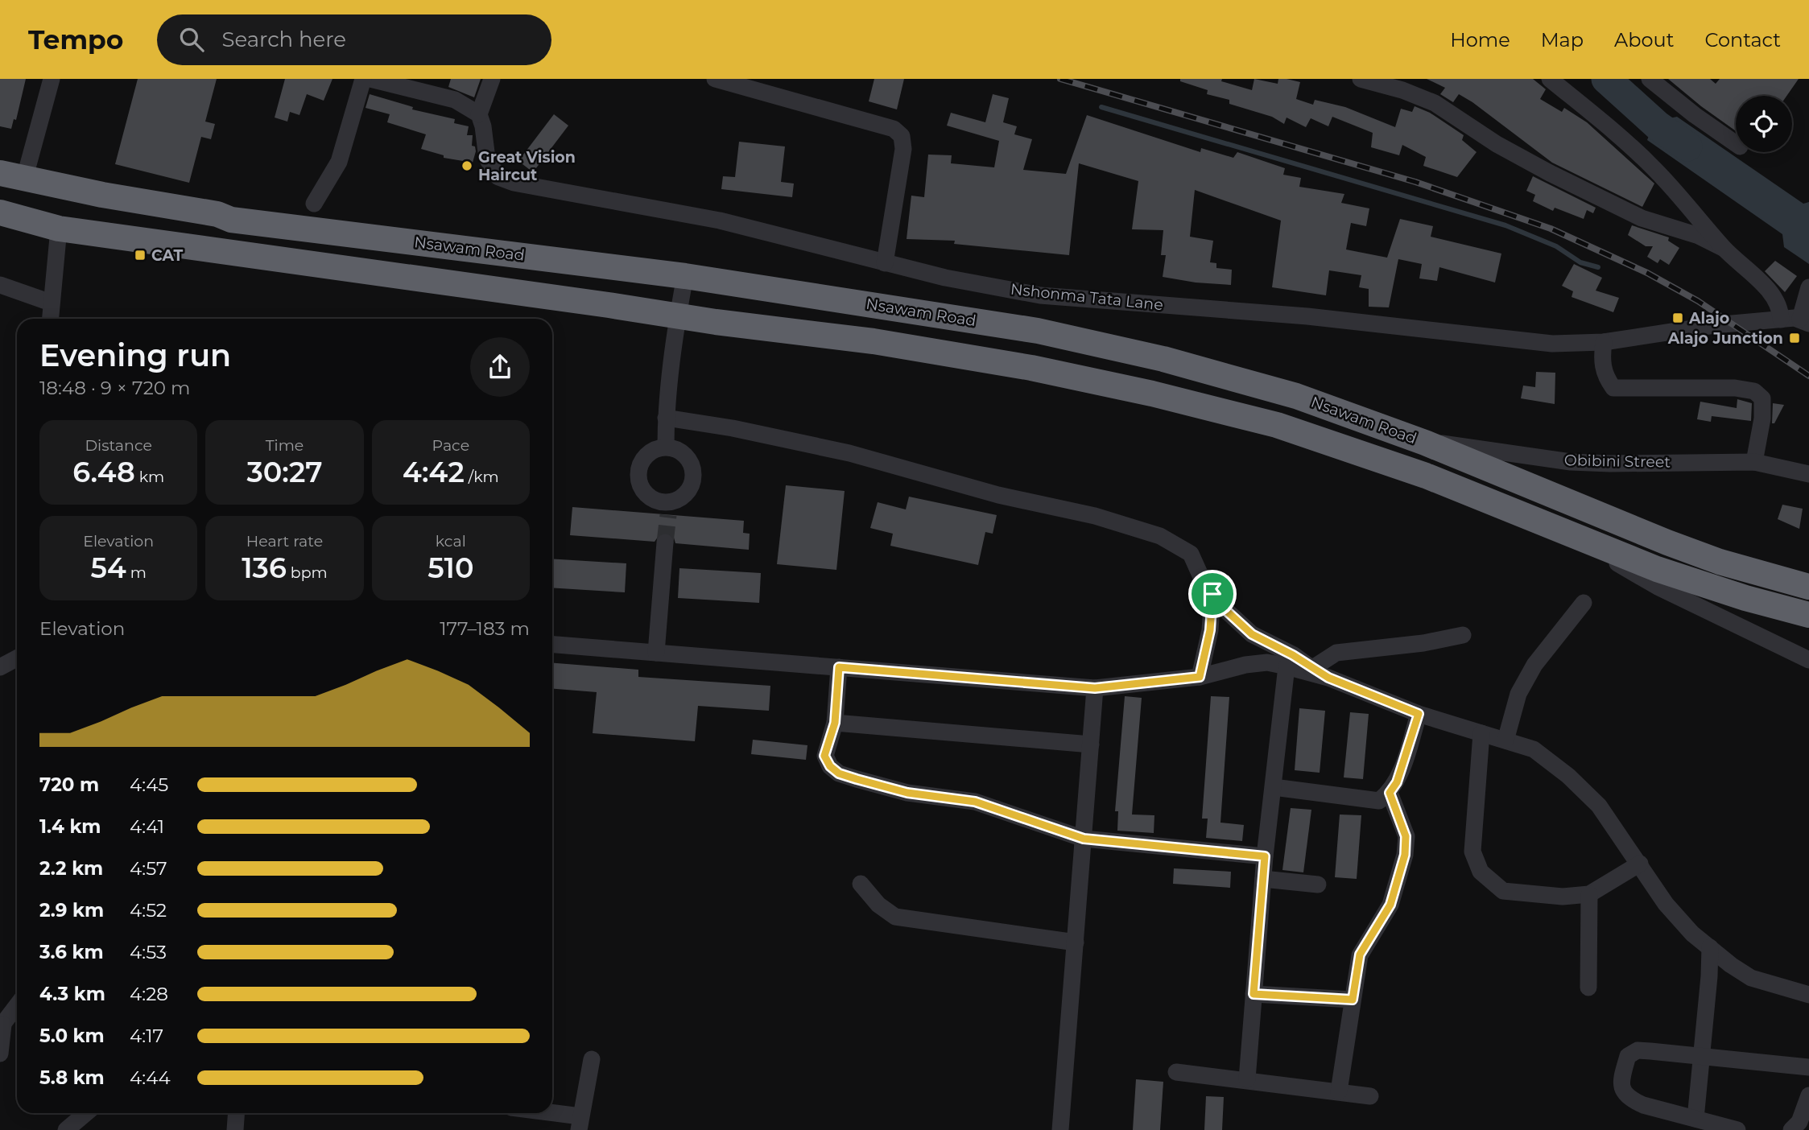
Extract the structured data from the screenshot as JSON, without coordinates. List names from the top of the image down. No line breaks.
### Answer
{"streets":{"highway":["Nsawam Road"],"street":["Nshonma Tata Lane","Obibini Street"]},"crossings":[["Nsawam Road","Obibini Street"]],"places":{"other":["Great Vision Haircut"],"transit":["CAT","Alajo","Alajo Junction"]},"page":{"header":"Tempo","search":"Search here","nav":["Home","Map","About","Contact"],"heading":["Evening run","18:48 · 9 × 720 m"],"stats":[["Distance","6.48 km"],["Time","30:27"],["Pace","4:42 /km"],["Elevation","54 m"],["Heart rate","136 bpm"],["kcal","510"]],"chart":["Elevation","177–183 m"],"list":[{"name":"720 m","note":"4:45"},{"name":"1.4 km","note":"4:41"},{"name":"2.2 km","note":"4:57"},{"name":"2.9 km","note":"4:52"},{"name":"3.6 km","note":"4:53"},{"name":"4.3 km","note":"4:28"},{"name":"5.0 km","note":"4:17"},{"name":"5.8 km","note":"4:44"}]}}
